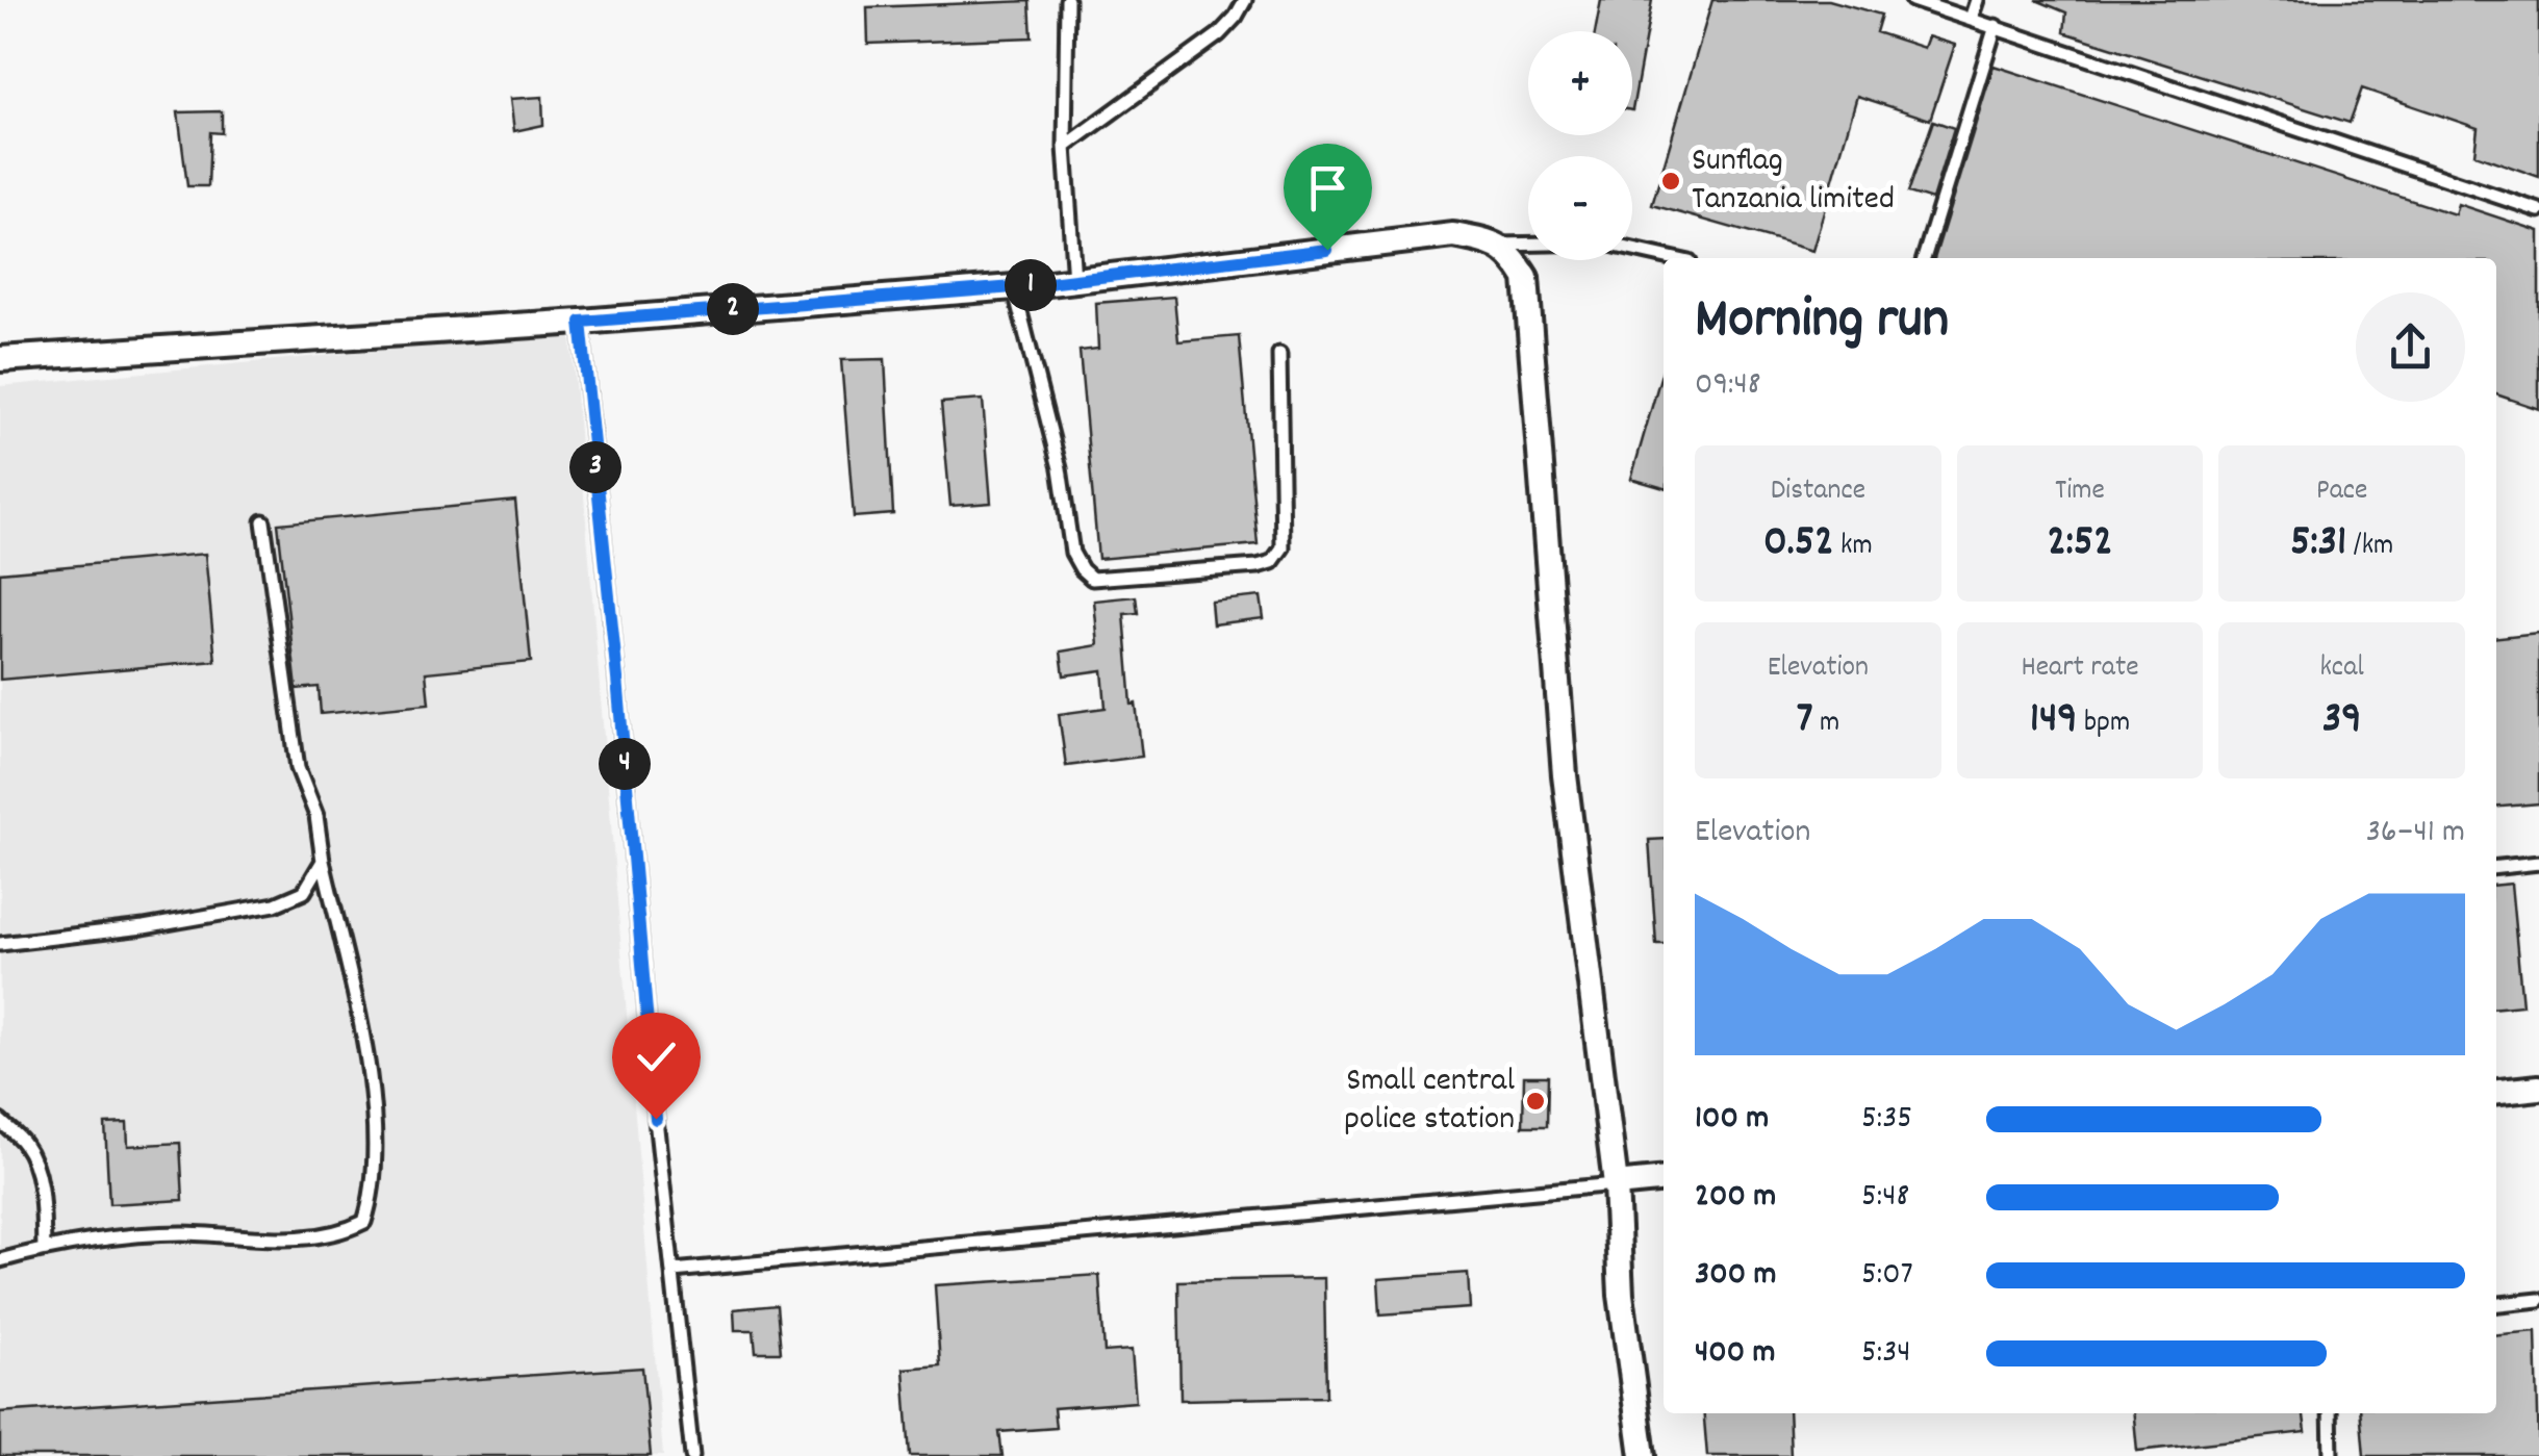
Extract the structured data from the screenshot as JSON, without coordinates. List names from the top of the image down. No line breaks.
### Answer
{"places":["Sunflag Tanzania limited","Small central police station"],"page":{"map_buttons":["+","−"],"heading":["Morning run","09:48"],"pins":["1","2","3","4"],"stats":[["Distance","0.52 km"],["Time","2:52"],["Pace","5:31 /km"],["Elevation","7 m"],["Heart rate","149 bpm"],["kcal","39"]],"chart":["Elevation","36–41 m"],"list":[{"name":"100 m","note":"5:35"},{"name":"200 m","note":"5:48"},{"name":"300 m","note":"5:07"},{"name":"400 m","note":"5:34"}]}}
